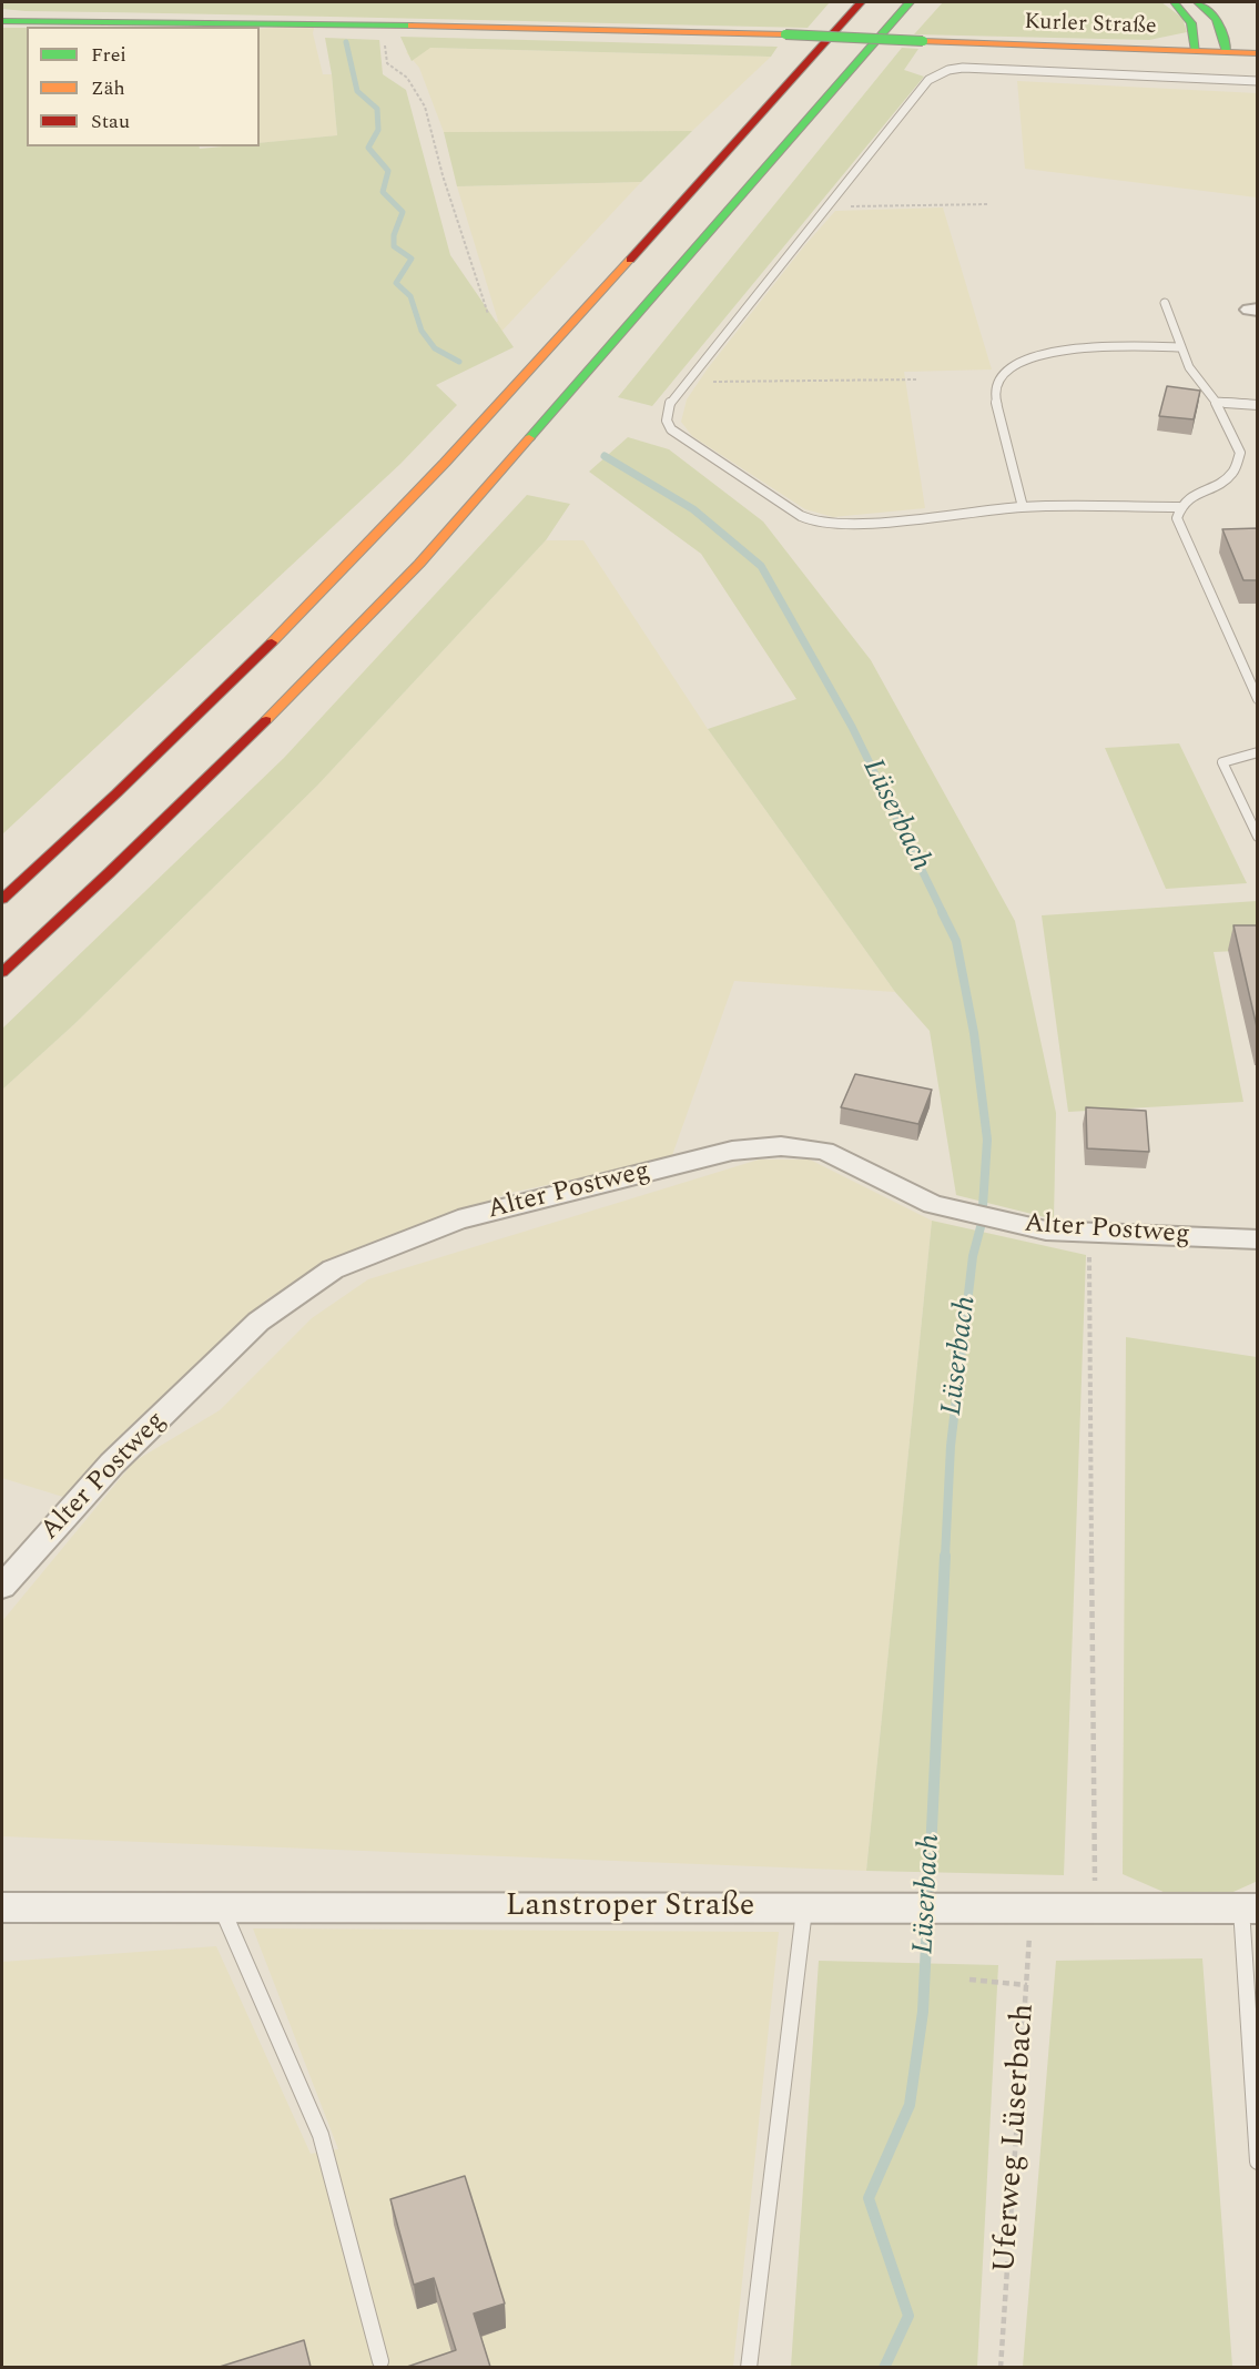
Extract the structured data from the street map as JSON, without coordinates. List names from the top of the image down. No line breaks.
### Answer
{"streets":{"main road":["Kurler Straße"],"street":["Alter Postweg","Lanstroper Straße"],"path":["Uferweg Lüserbach"]},"crossings":[["Lanstroper Straße","Uferweg Lüserbach"]],"water":["Lüserbach"],"legend":["Frei","Zäh","Stau"]}
